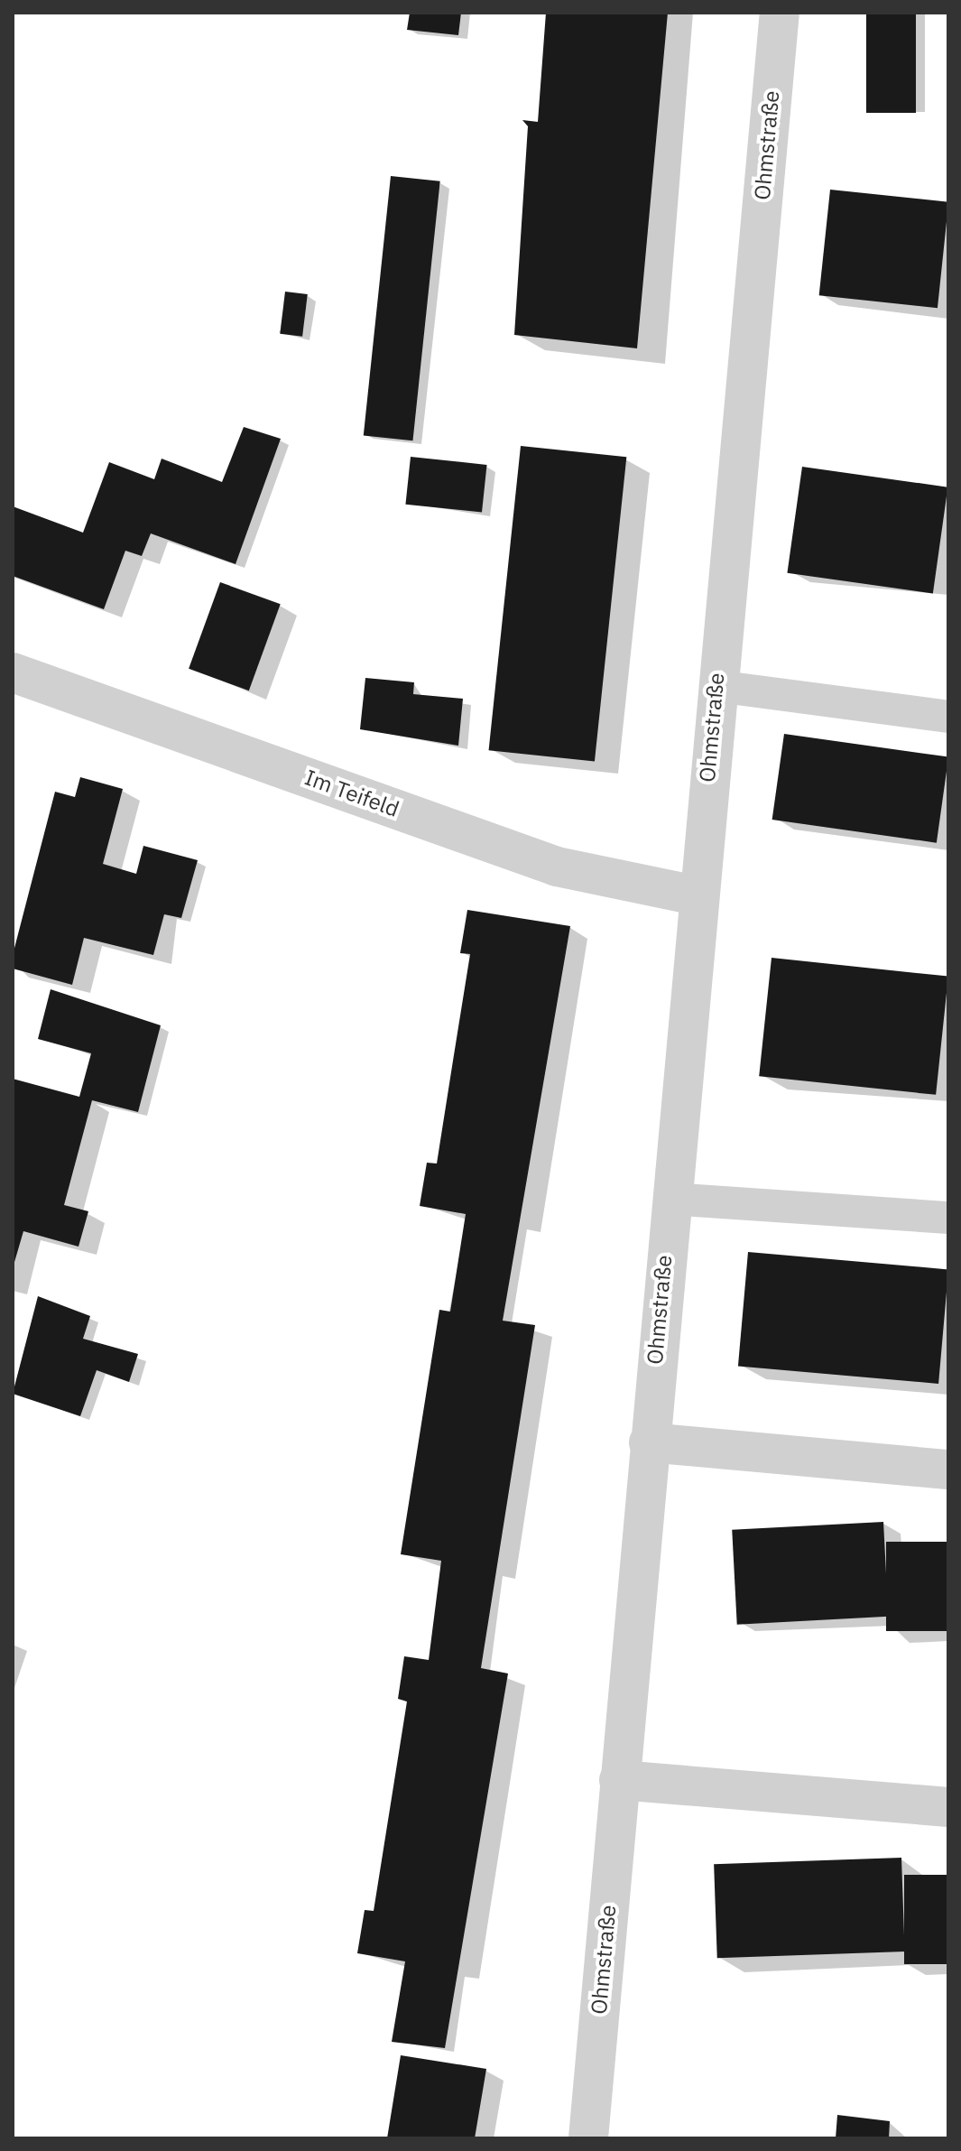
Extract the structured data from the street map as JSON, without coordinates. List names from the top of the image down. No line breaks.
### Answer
{"streets":{"street":["Ohmstraße","Im Teifeld"]},"crossings":[["Ohmstraße","Im Teifeld"]]}
